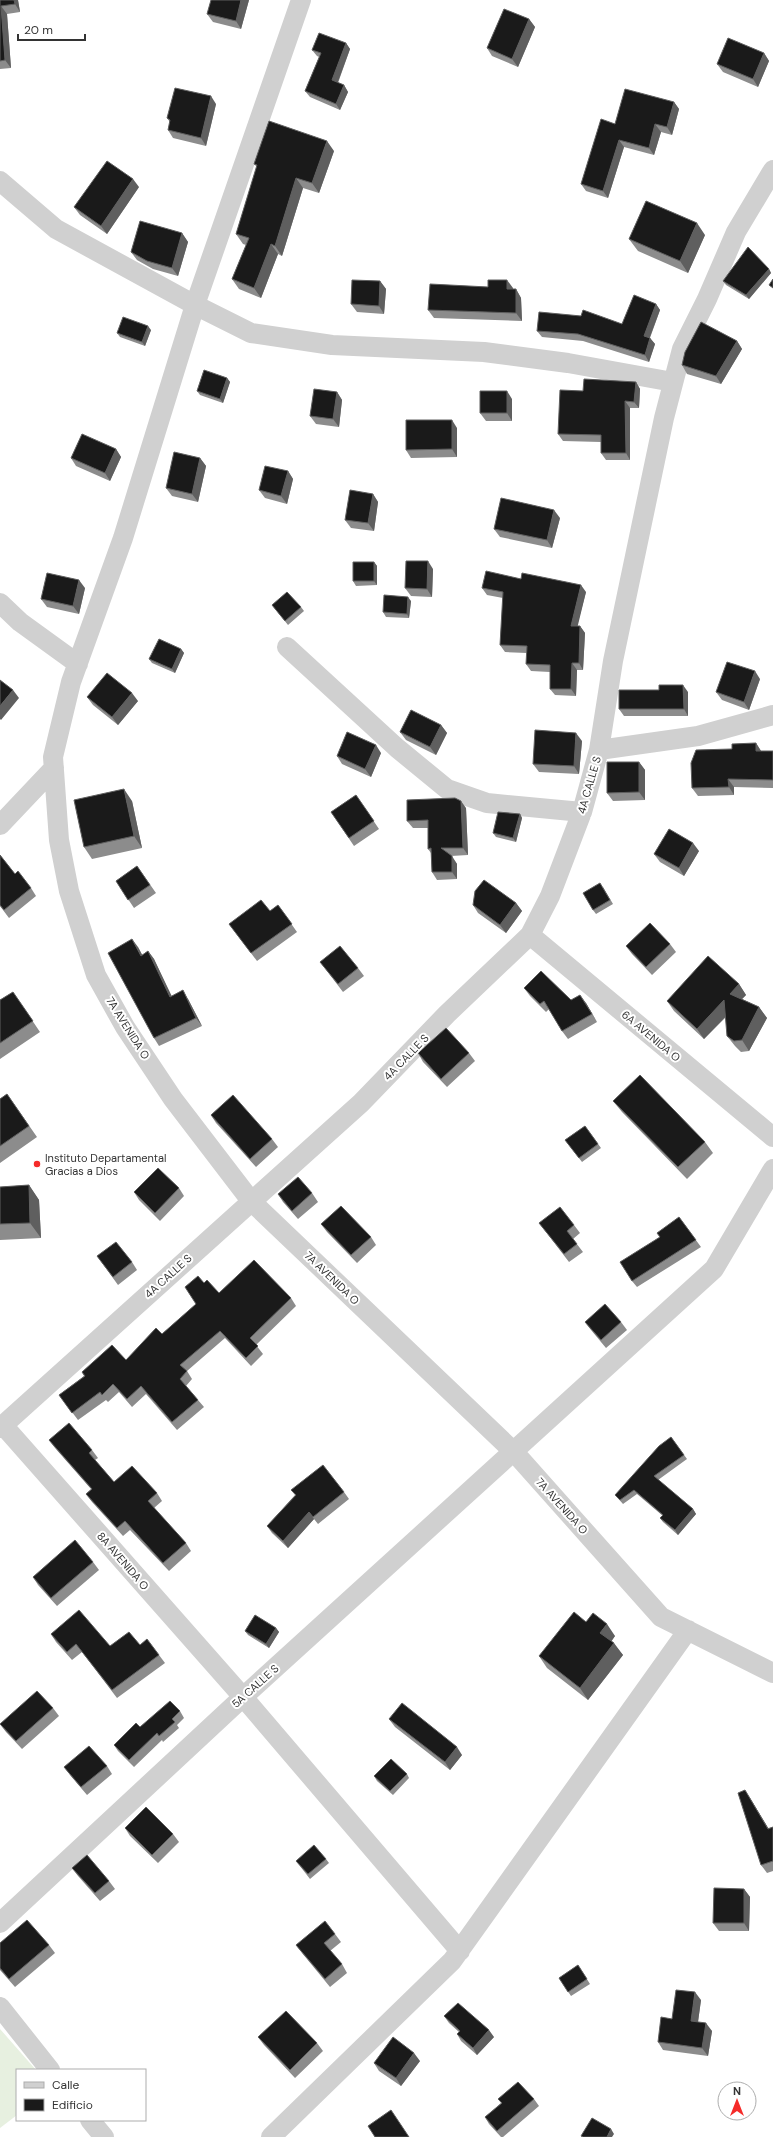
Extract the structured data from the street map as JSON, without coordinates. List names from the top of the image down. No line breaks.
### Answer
{"streets":{"street":["4A CALLE S","7A AVENIDA O","6A AVENIDA O","8A AVENIDA O","5A CALLE S"]},"crossings":[["4A CALLE S","7A AVENIDA O"],["4A CALLE S","6A AVENIDA O"],["4A CALLE S","8A AVENIDA O"],["7A AVENIDA O","5A CALLE S"],["8A AVENIDA O","5A CALLE S"]],"places":["Instituto Departamental Gracias a Dios"],"legend":["Calle","Edificio"],"scale_bar":"20 m","north":"top"}
